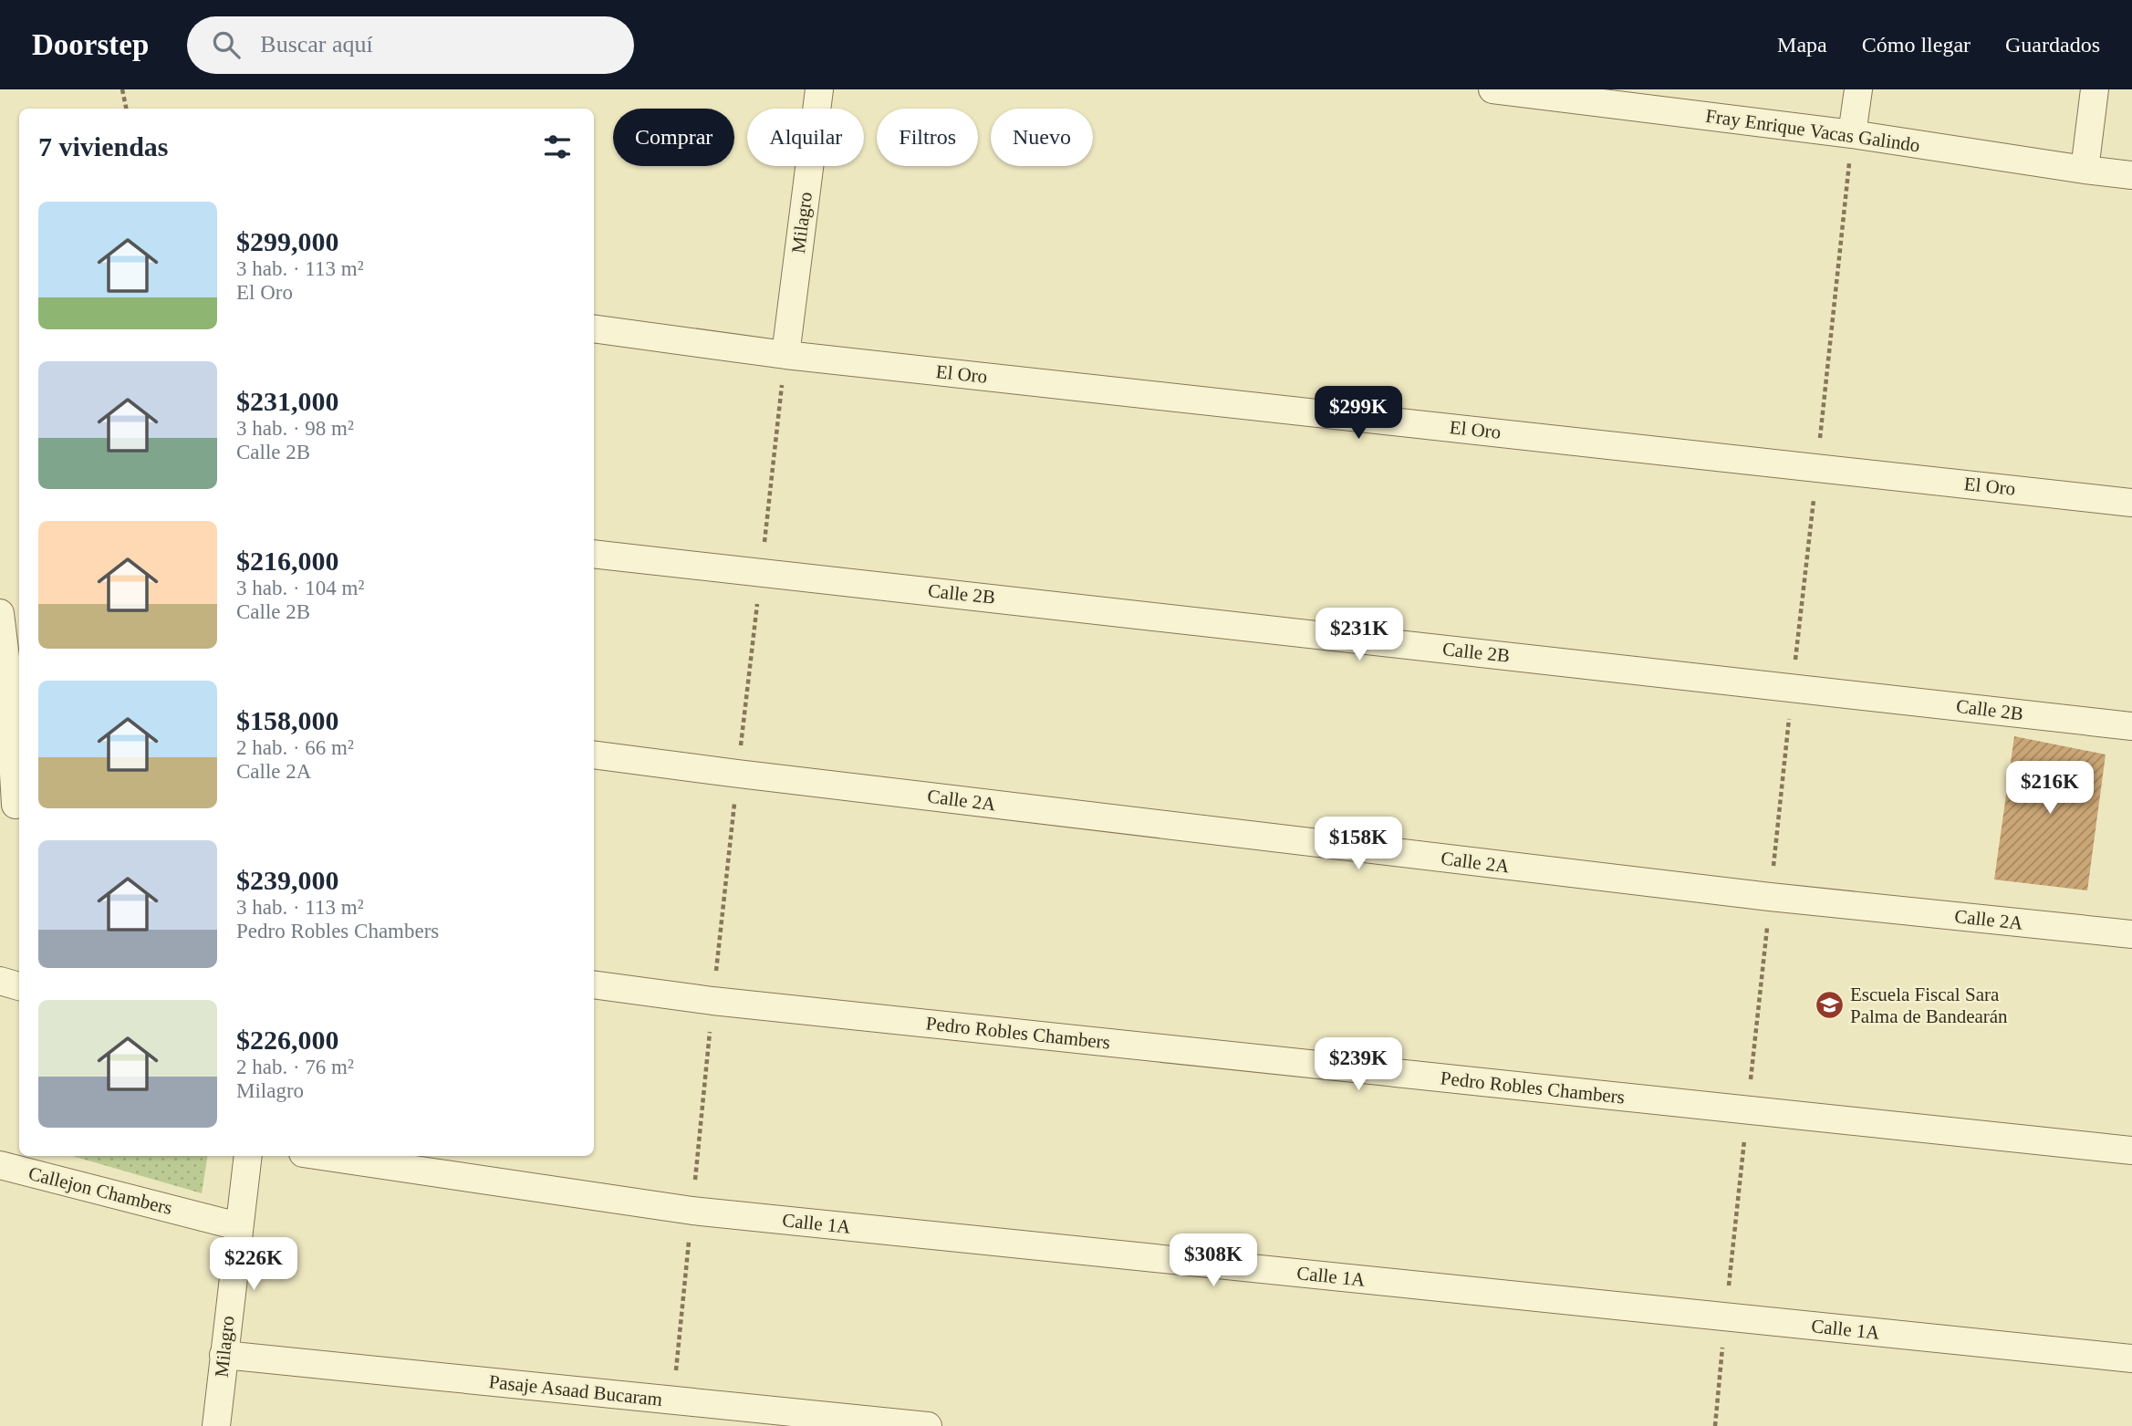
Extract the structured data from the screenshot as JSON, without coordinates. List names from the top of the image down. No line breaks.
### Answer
{"streets":{"street":["Fray Enrique Vacas Galindo","Milagro","El Oro","Calle 2B","Calle 2A","Pedro Robles Chambers","Callejon Chambers","Calle 1A","Pasaje Asaad Bucaram"]},"crossings":[["Milagro","El Oro"],["Milagro","Callejon Chambers"],["Milagro","Pasaje Asaad Bucaram"]],"places":{"school or university":["Escuela Fiscal Sara Palma de Bandearán"]},"page":{"header":"Doorstep","search":"Buscar aquí","nav":["Mapa","Cómo llegar","Guardados"],"chip":["Comprar","Alquilar","Filtros","Nuevo"],"heading":"7 viviendas","list":[{"name":"$299,000","note":"3 hab. · 113 m² · El Oro"},{"name":"$231,000","note":"3 hab. · 98 m² · Calle 2B"},{"name":"$216,000","note":"3 hab. · 104 m² · Calle 2B"},{"name":"$158,000","note":"2 hab. · 66 m² · Calle 2A"},{"name":"$239,000","note":"3 hab. · 113 m² · Pedro Robles Chambers"},{"name":"$226,000","note":"2 hab. · 76 m² · Milagro"}],"price":["$299K","$231K","$216K","$158K","$239K","$308K","$226K"]}}
